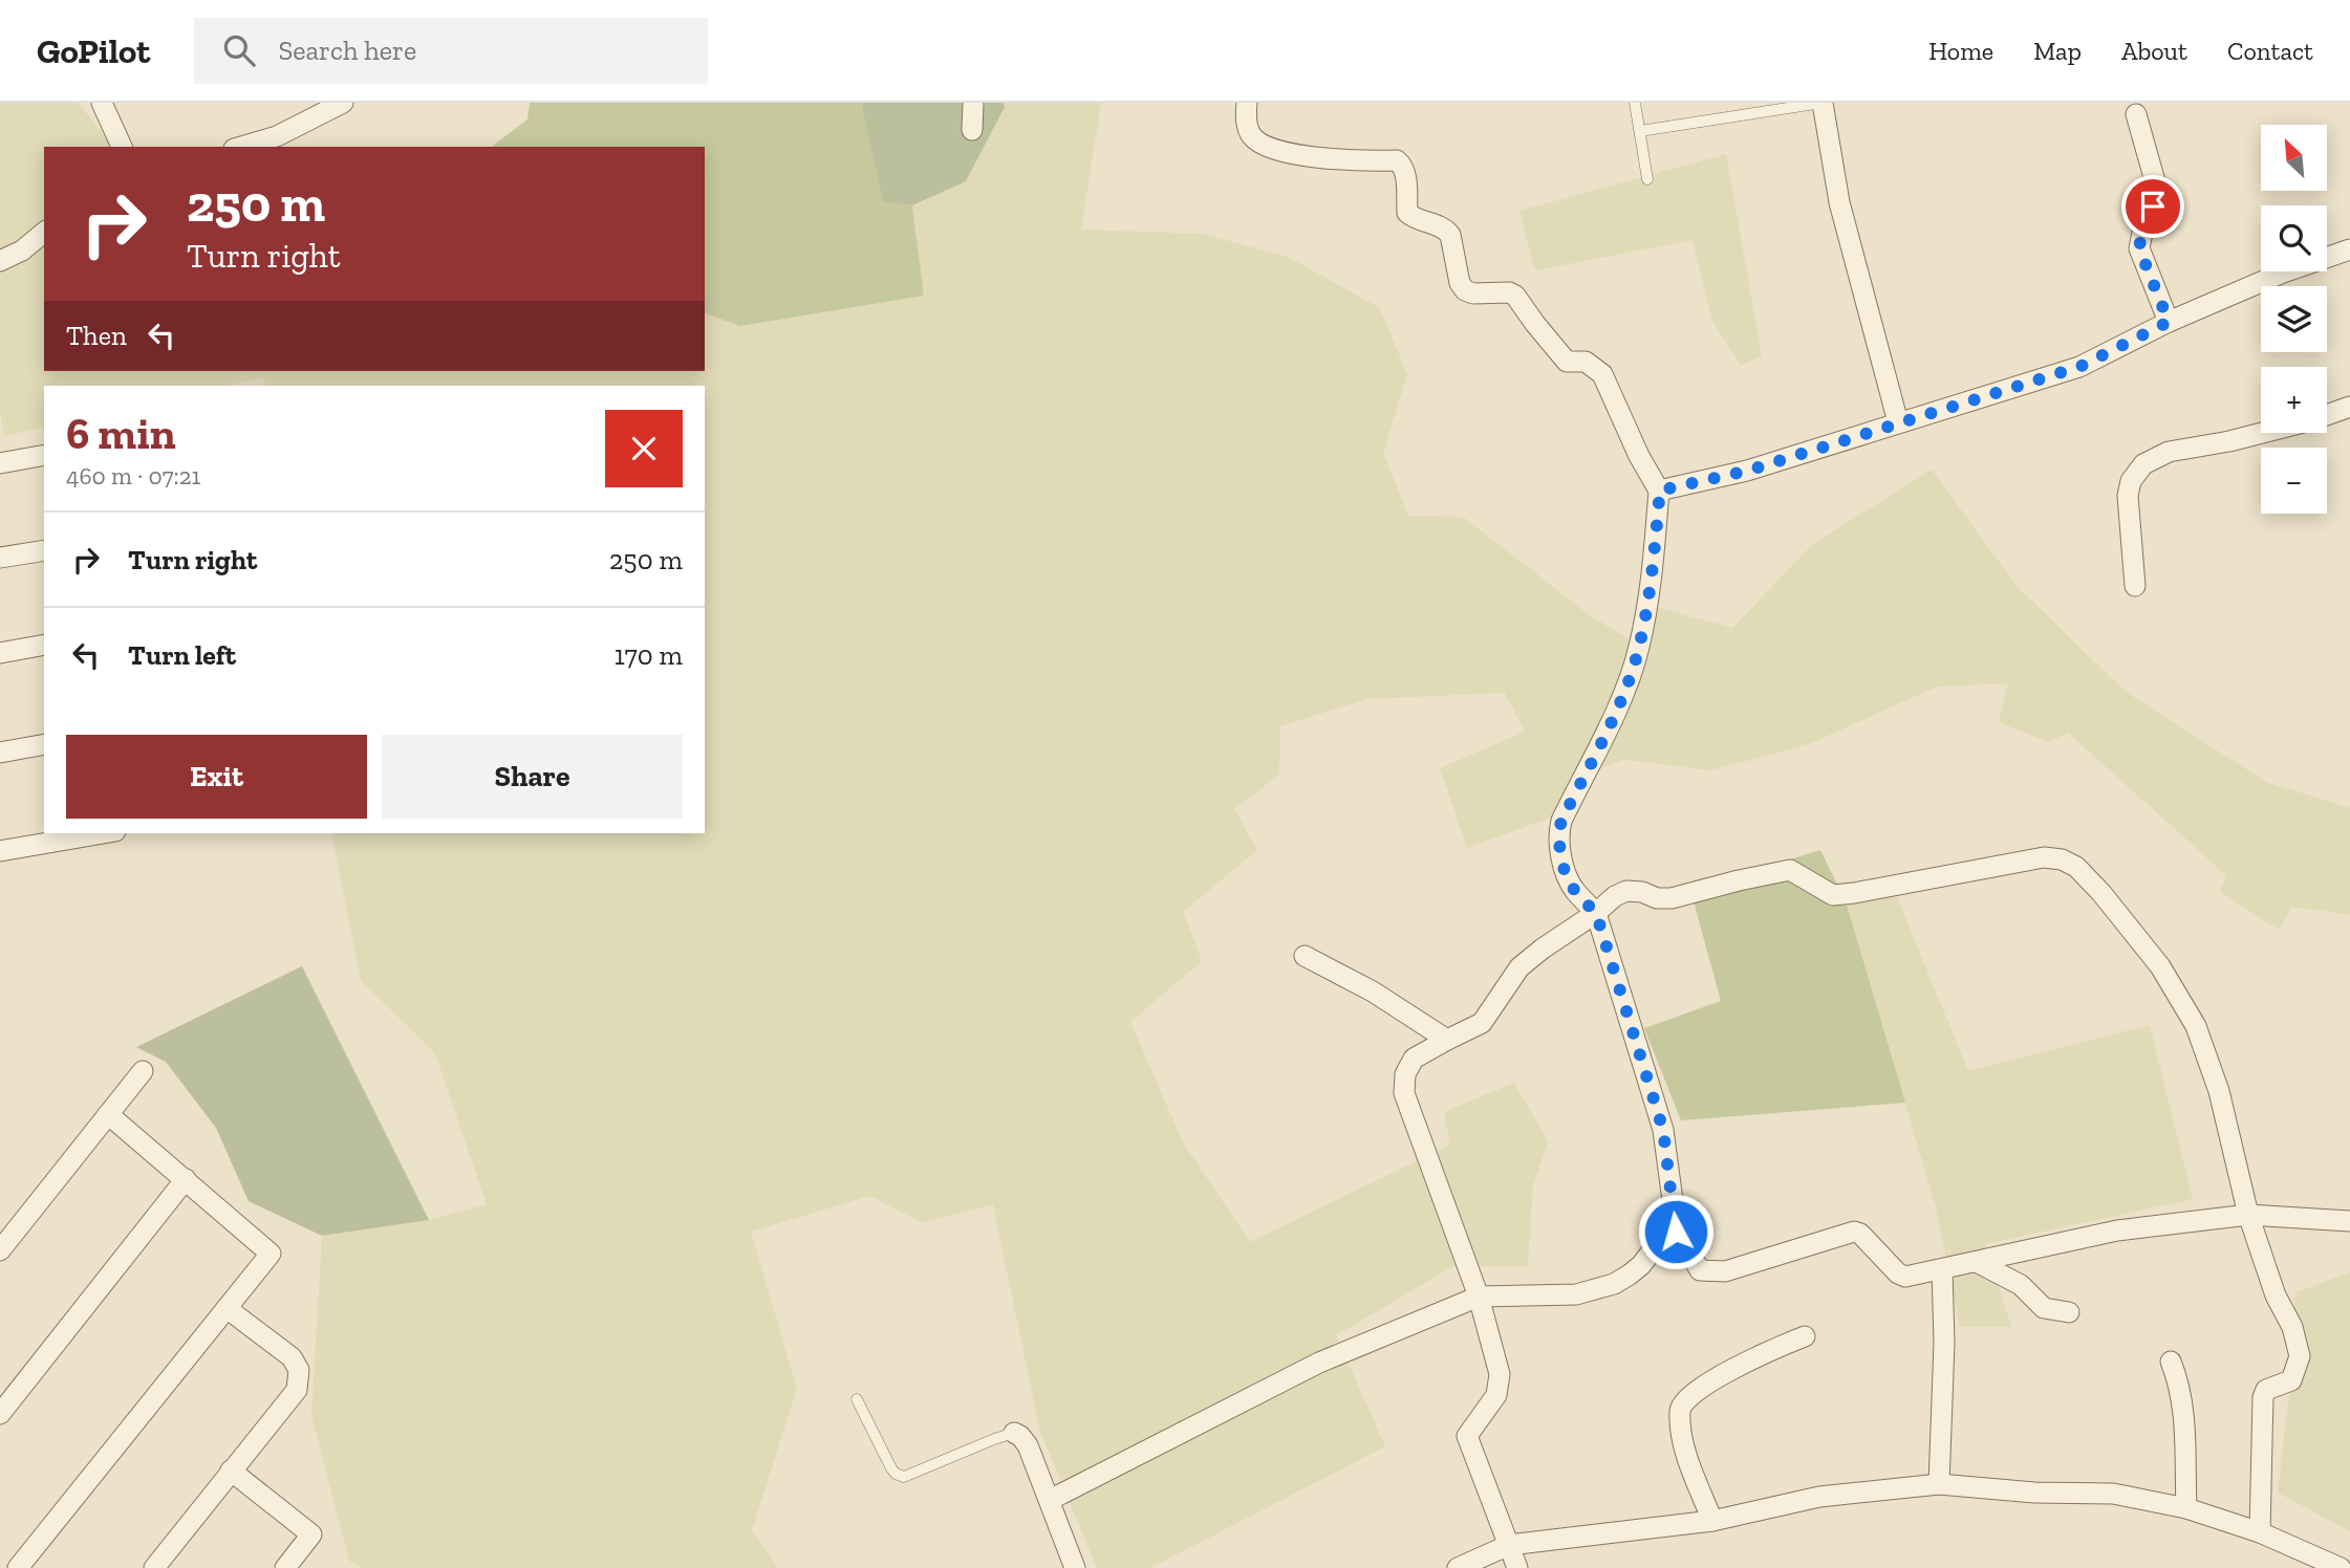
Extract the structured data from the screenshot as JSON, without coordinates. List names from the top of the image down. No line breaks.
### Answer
{"north":"top left","page":{"header":"GoPilot","search":"Search here","nav":["Home","Map","About","Contact"],"map_buttons":["+","−"],"turn":["250 m","Turn right"],"then":"Then","heading":["6 min","460 m · 07:21"],"list":[{"name":"Turn right","value":"250 m"},{"name":"Turn left","value":"170 m"}],"buttons":["Exit","Share"]}}
